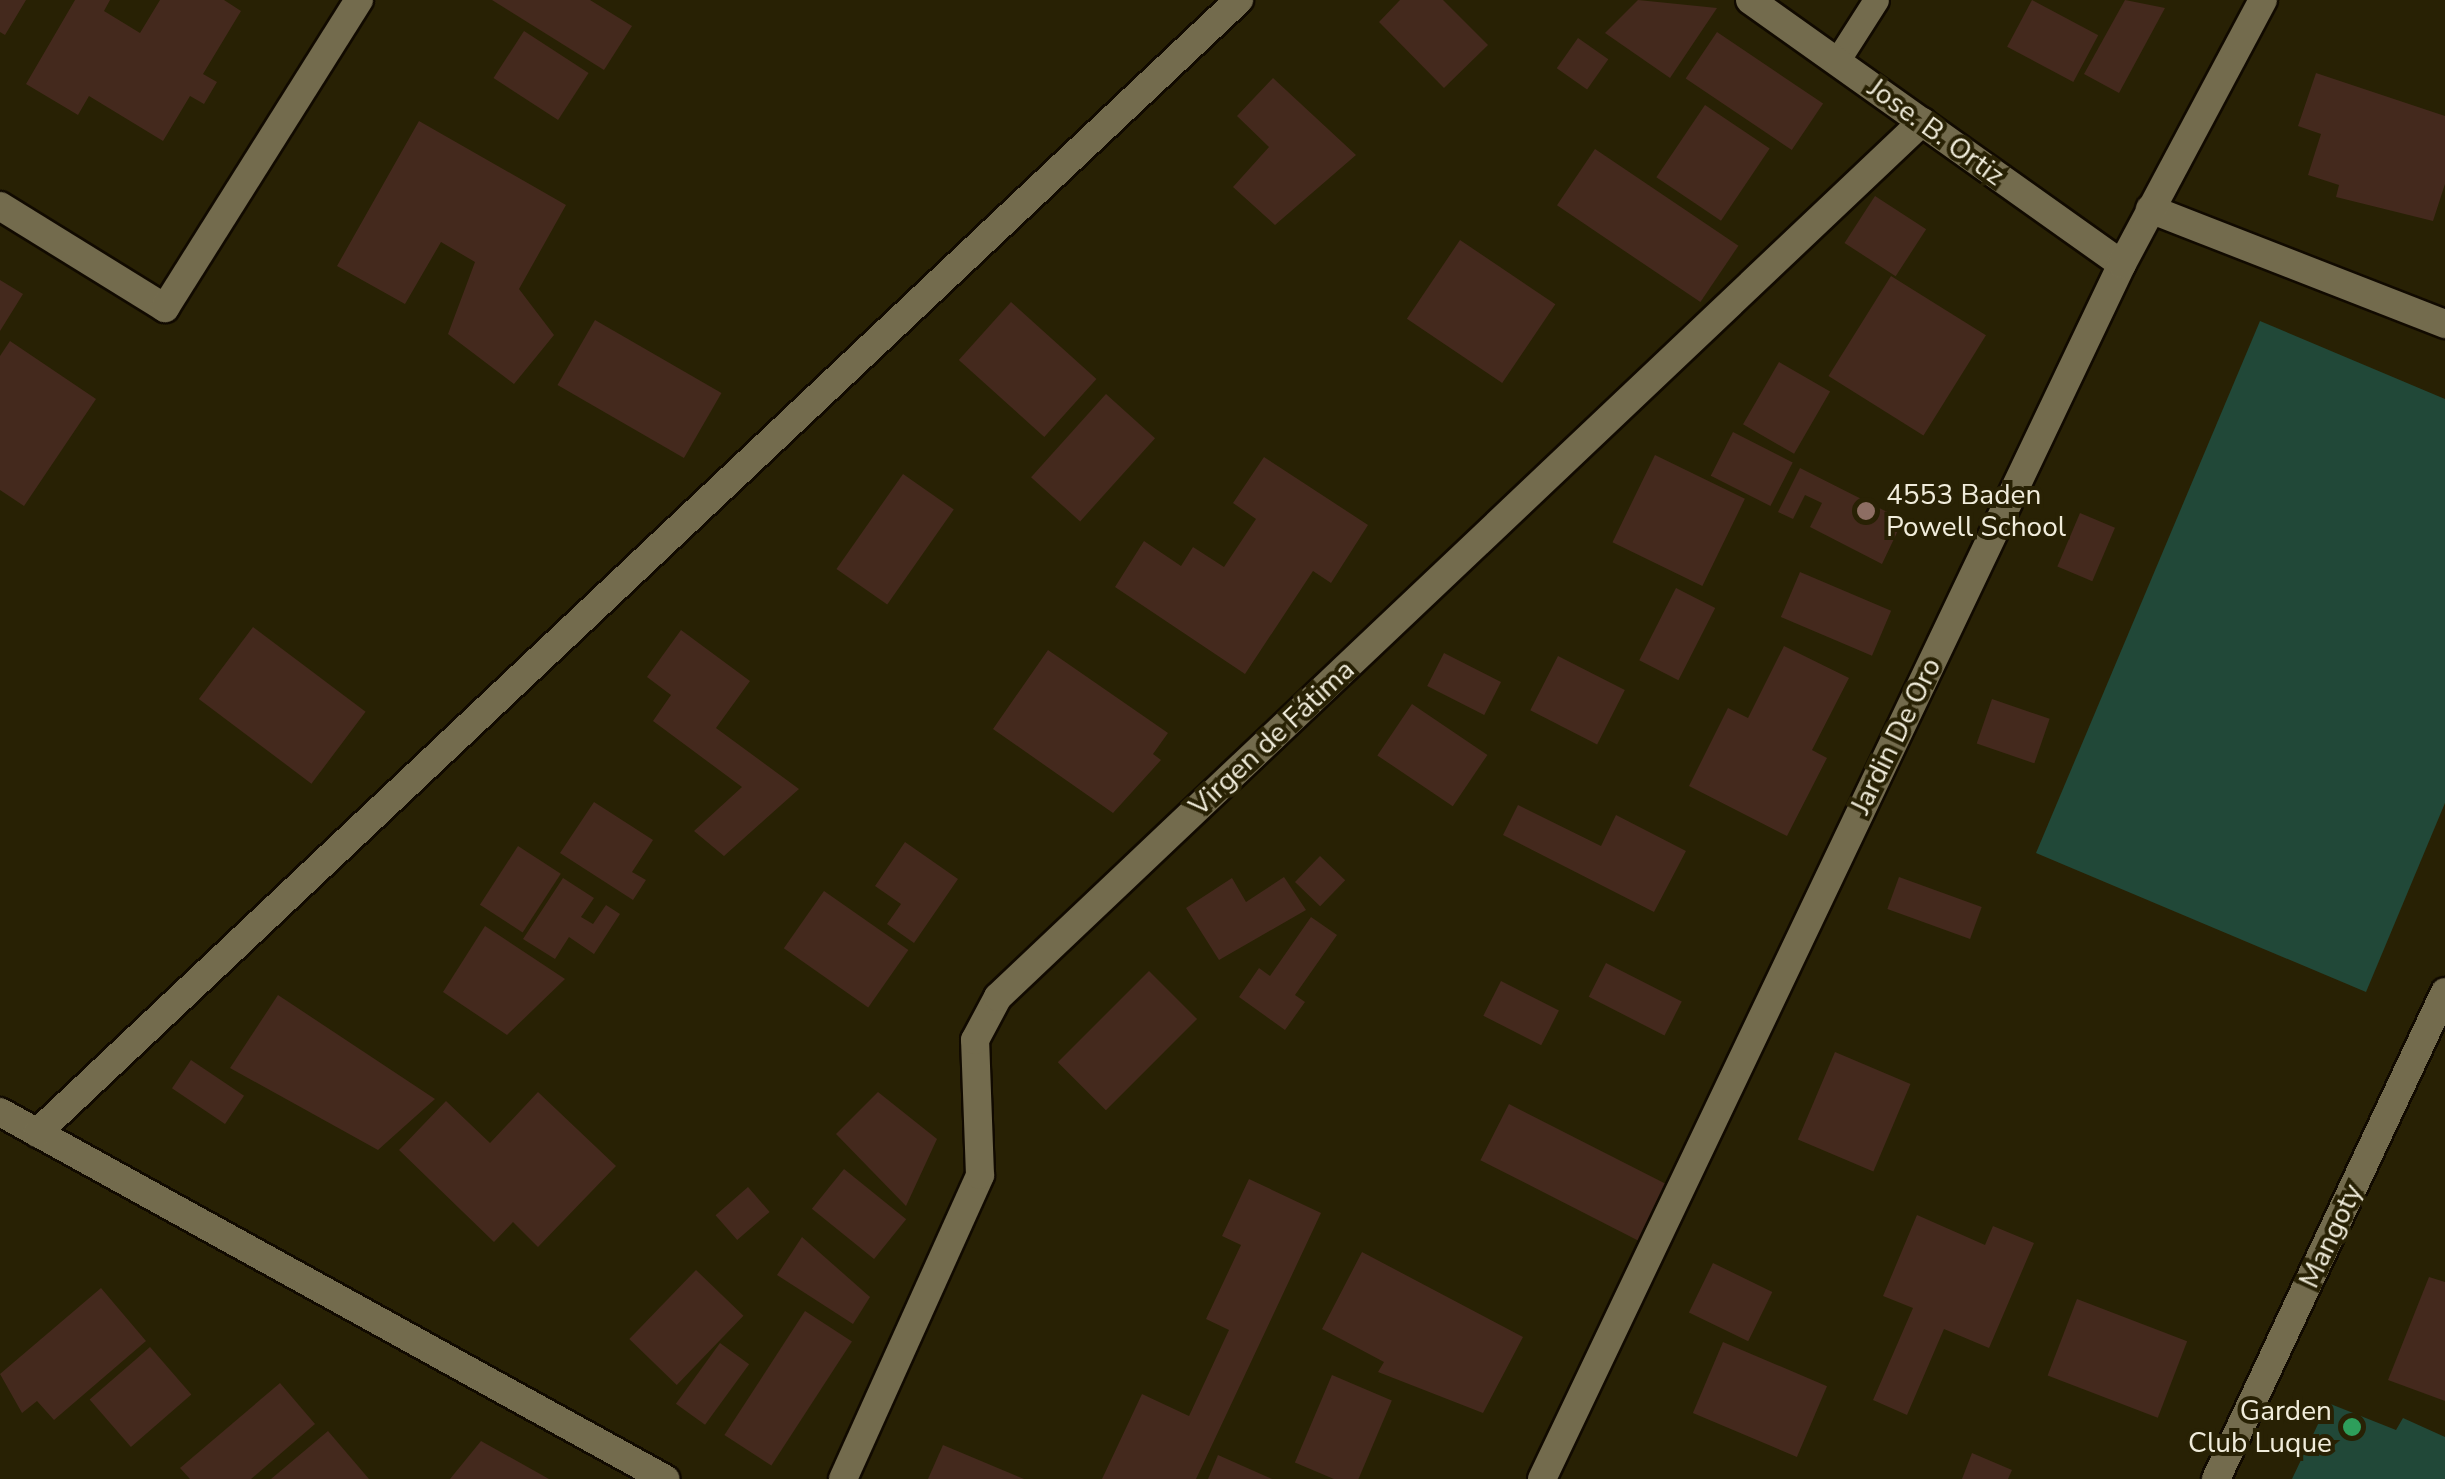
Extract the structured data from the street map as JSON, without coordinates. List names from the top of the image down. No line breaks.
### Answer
{"streets":{"street":["Jose. B. Ortiz","Jardin De Oro","Virgen de Fátima","Mangoty"]},"crossings":[["Jose. B. Ortiz","Jardin De Oro"],["Jose. B. Ortiz","Virgen de Fátima"]],"places":["4553 Baden Powell School","Garden Club Luque"]}
